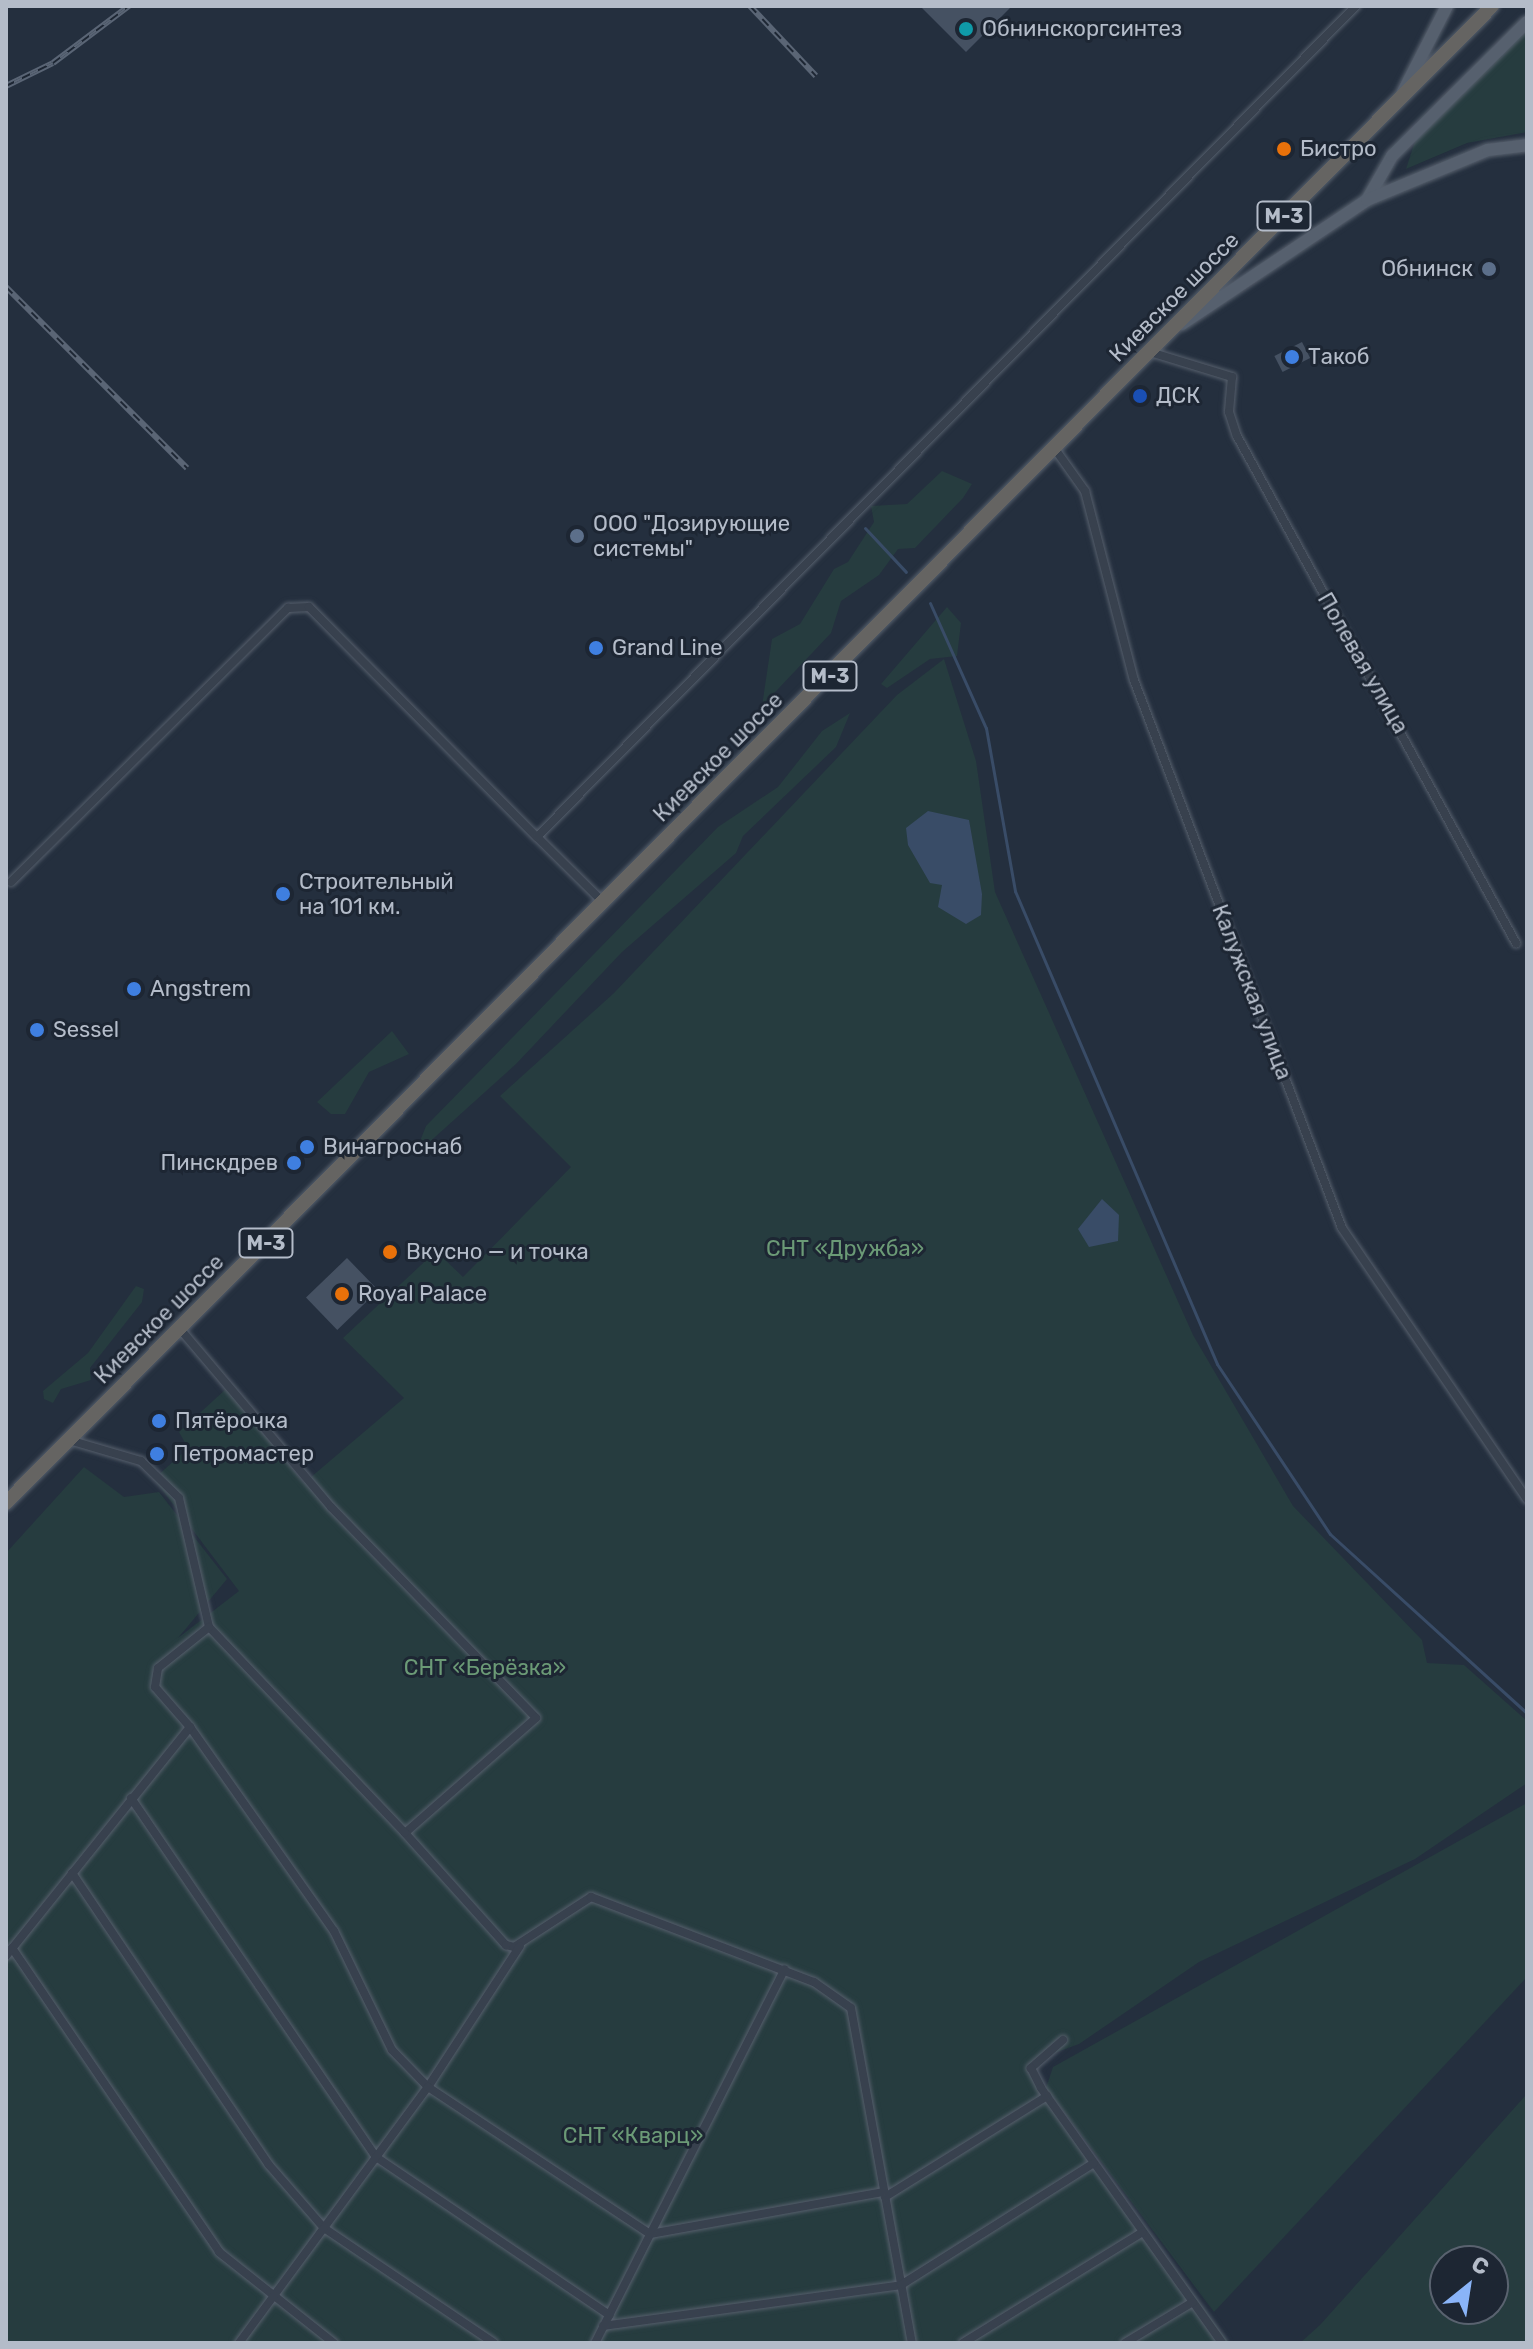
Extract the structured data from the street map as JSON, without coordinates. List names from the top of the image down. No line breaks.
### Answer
{"streets":{"highway":["М-3","Киевское шоссе"],"street":["Полевая улица","Калужская улица"]},"crossings":[["Киевское шоссе","Полевая улица"],["Киевское шоссе","Калужская улица"]],"parks":["СНТ «Дружба»","СНТ «Берёзка»","СНТ «Кварц»"],"places":["Обнинскоргсинтез","Бистро","Обнинск","Такоб","ДСК","ООО \"Дозирующие системы\"","Grand Line","Строительный на 101 км.","Angstrem","Sessel","Винагроснаб","Пинскдрев","Вкусно — и точка","Royal Palace","Пятёрочка","Петромастер"],"north":"top right"}
